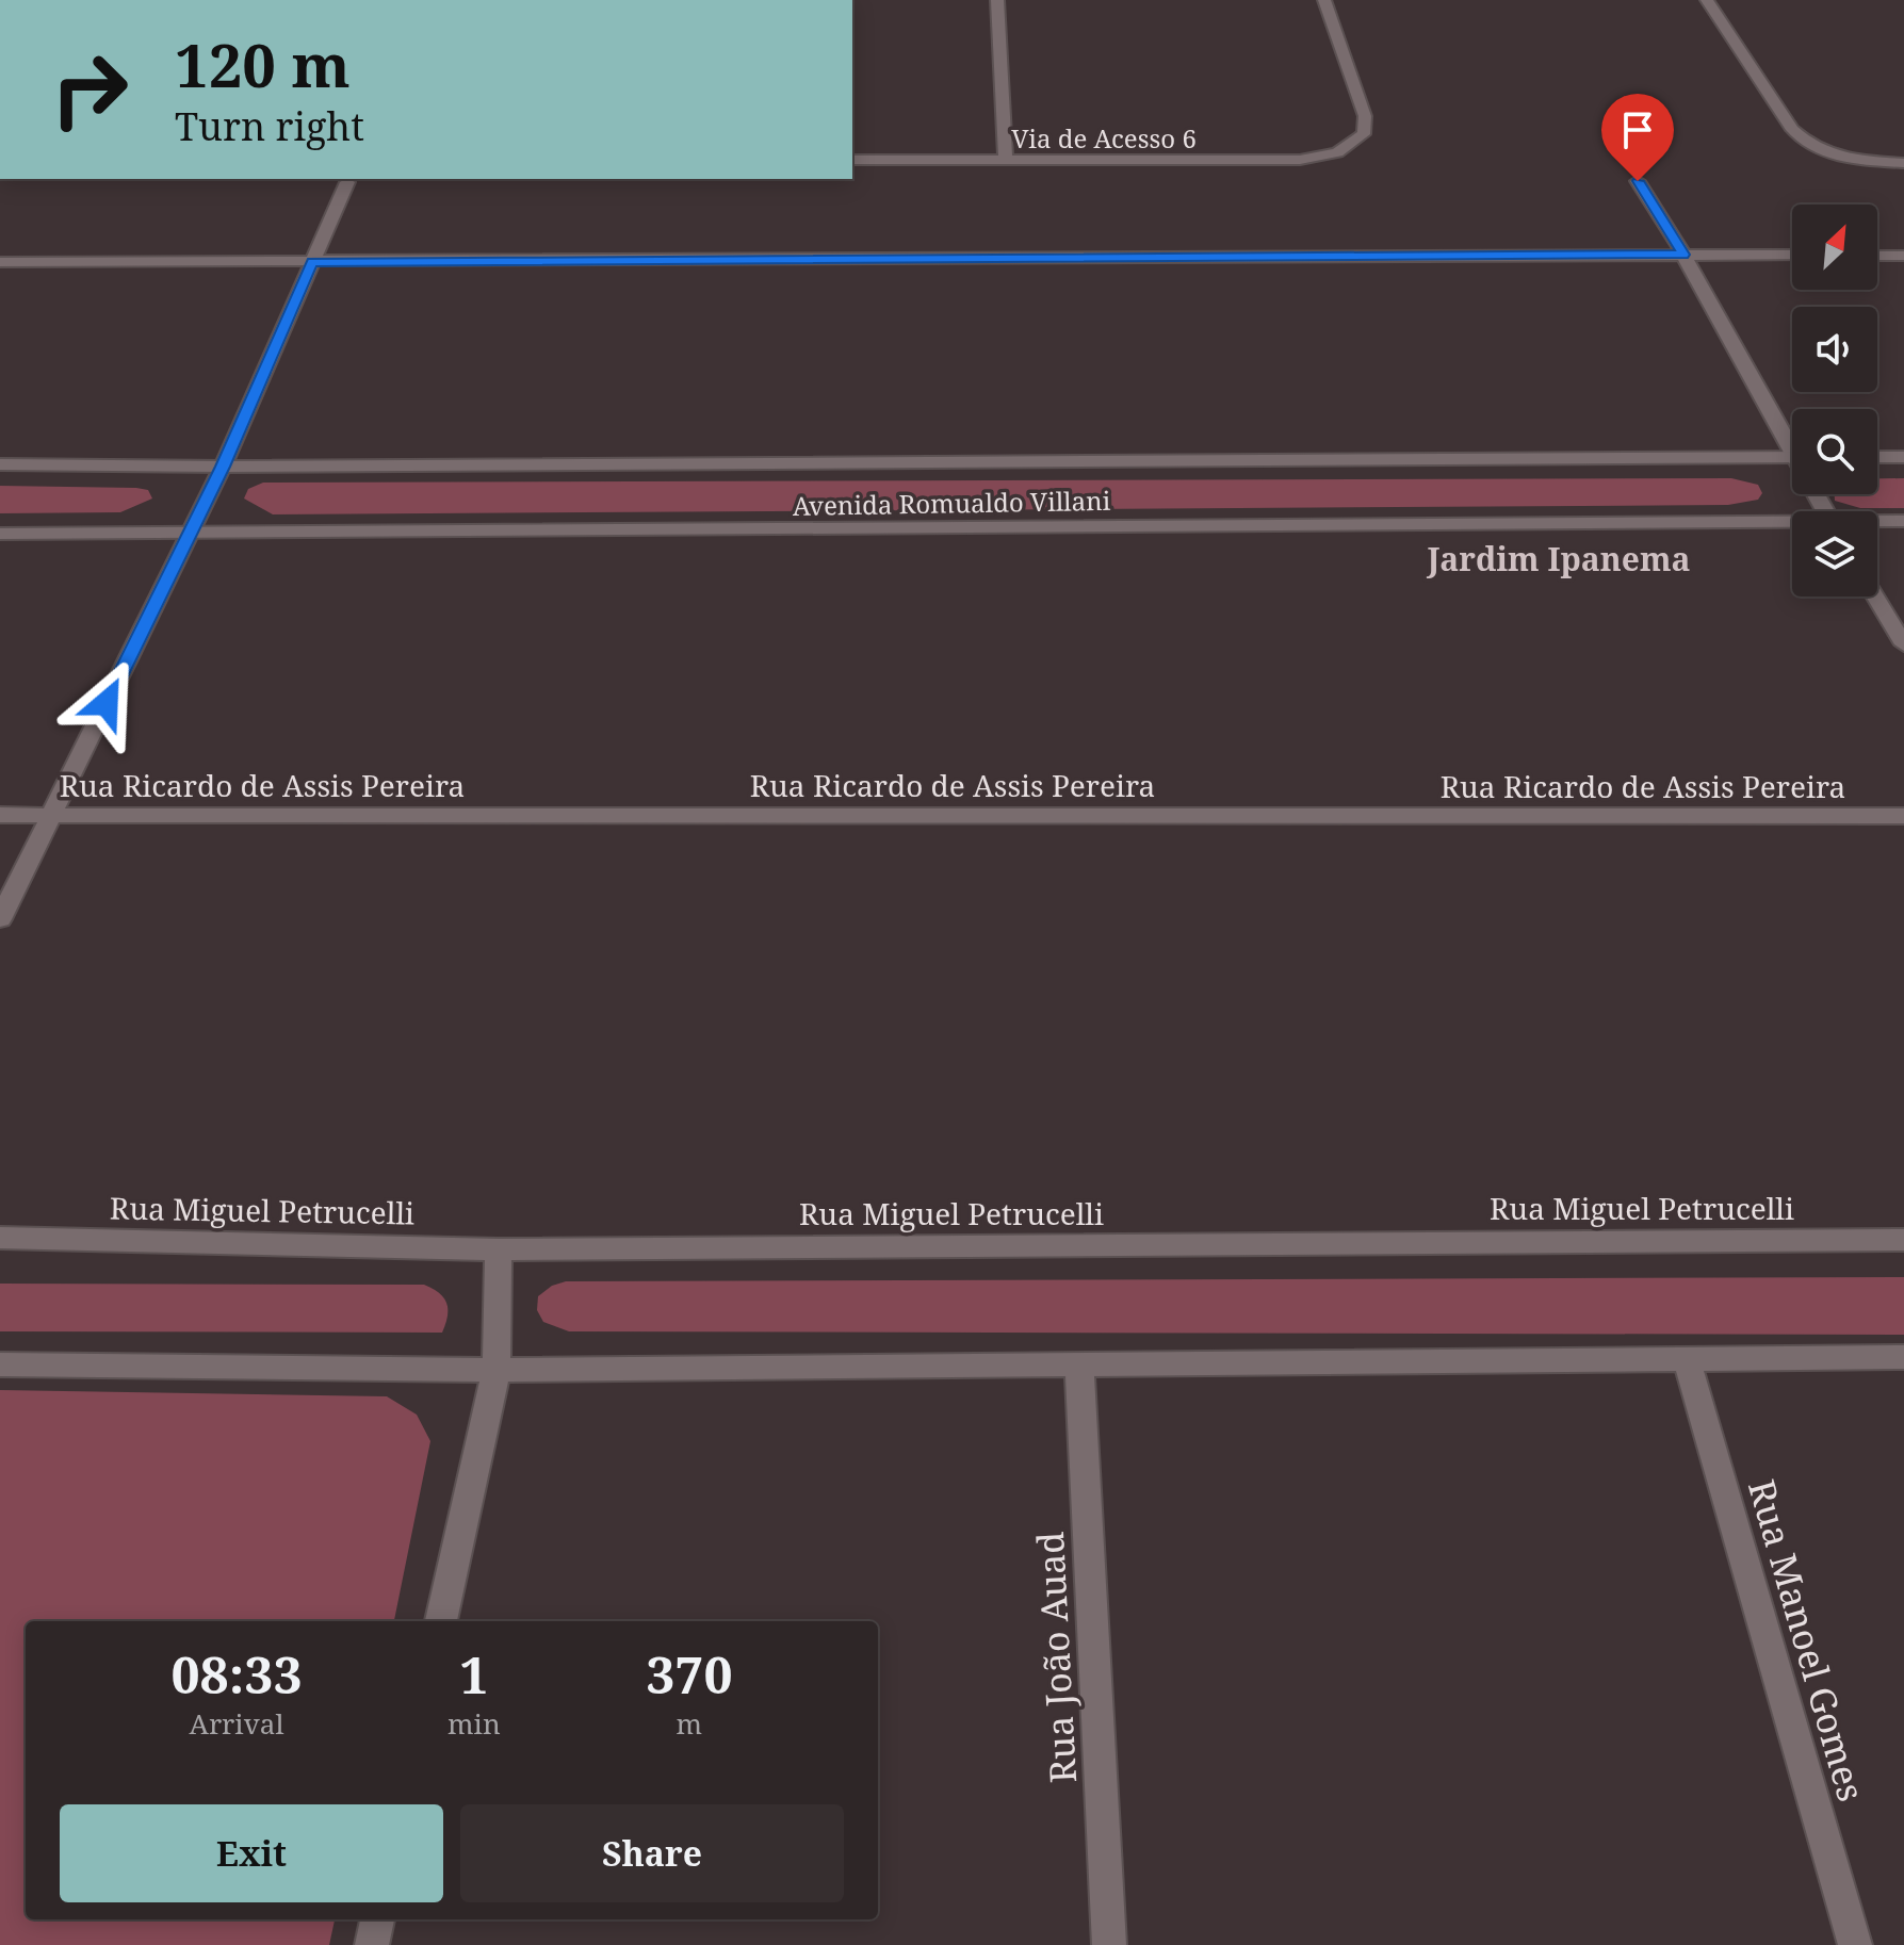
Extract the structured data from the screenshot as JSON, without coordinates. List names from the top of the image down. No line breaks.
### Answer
{"streets":{"street":["Via de Acesso 6","Avenida Romualdo Villani","Rua Ricardo de Assis Pereira","Rua Miguel Petrucelli","Rua Manoel Gomes","Rua João Auad"]},"districts":["Jardim Ipanema"],"north":"top right","page":{"turn":["120 m","Turn right"],"eta":["08:33","Arrival","1","min","370","m"],"buttons":["Exit","Share"]}}
